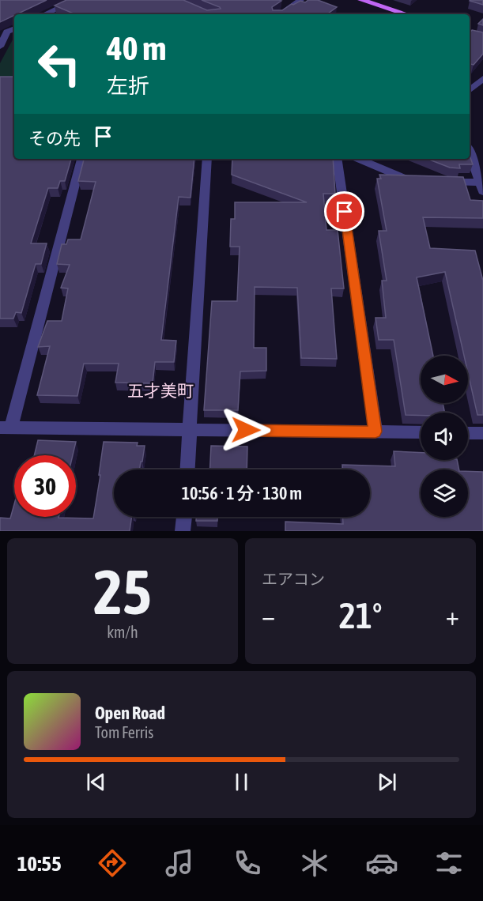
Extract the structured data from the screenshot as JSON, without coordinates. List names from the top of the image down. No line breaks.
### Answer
{"districts":["五才美町"],"north":"right","page":{"turn":["40 m","左折"],"then":"その先","limit":"30","trip":"10:56 · 1 分 · 130 m","tile":[["25","km/h"],"エアコン"],"heat":["−","21°","+"],"song":["Open Road","Tom Ferris"],"tabs":"10:55"}}
